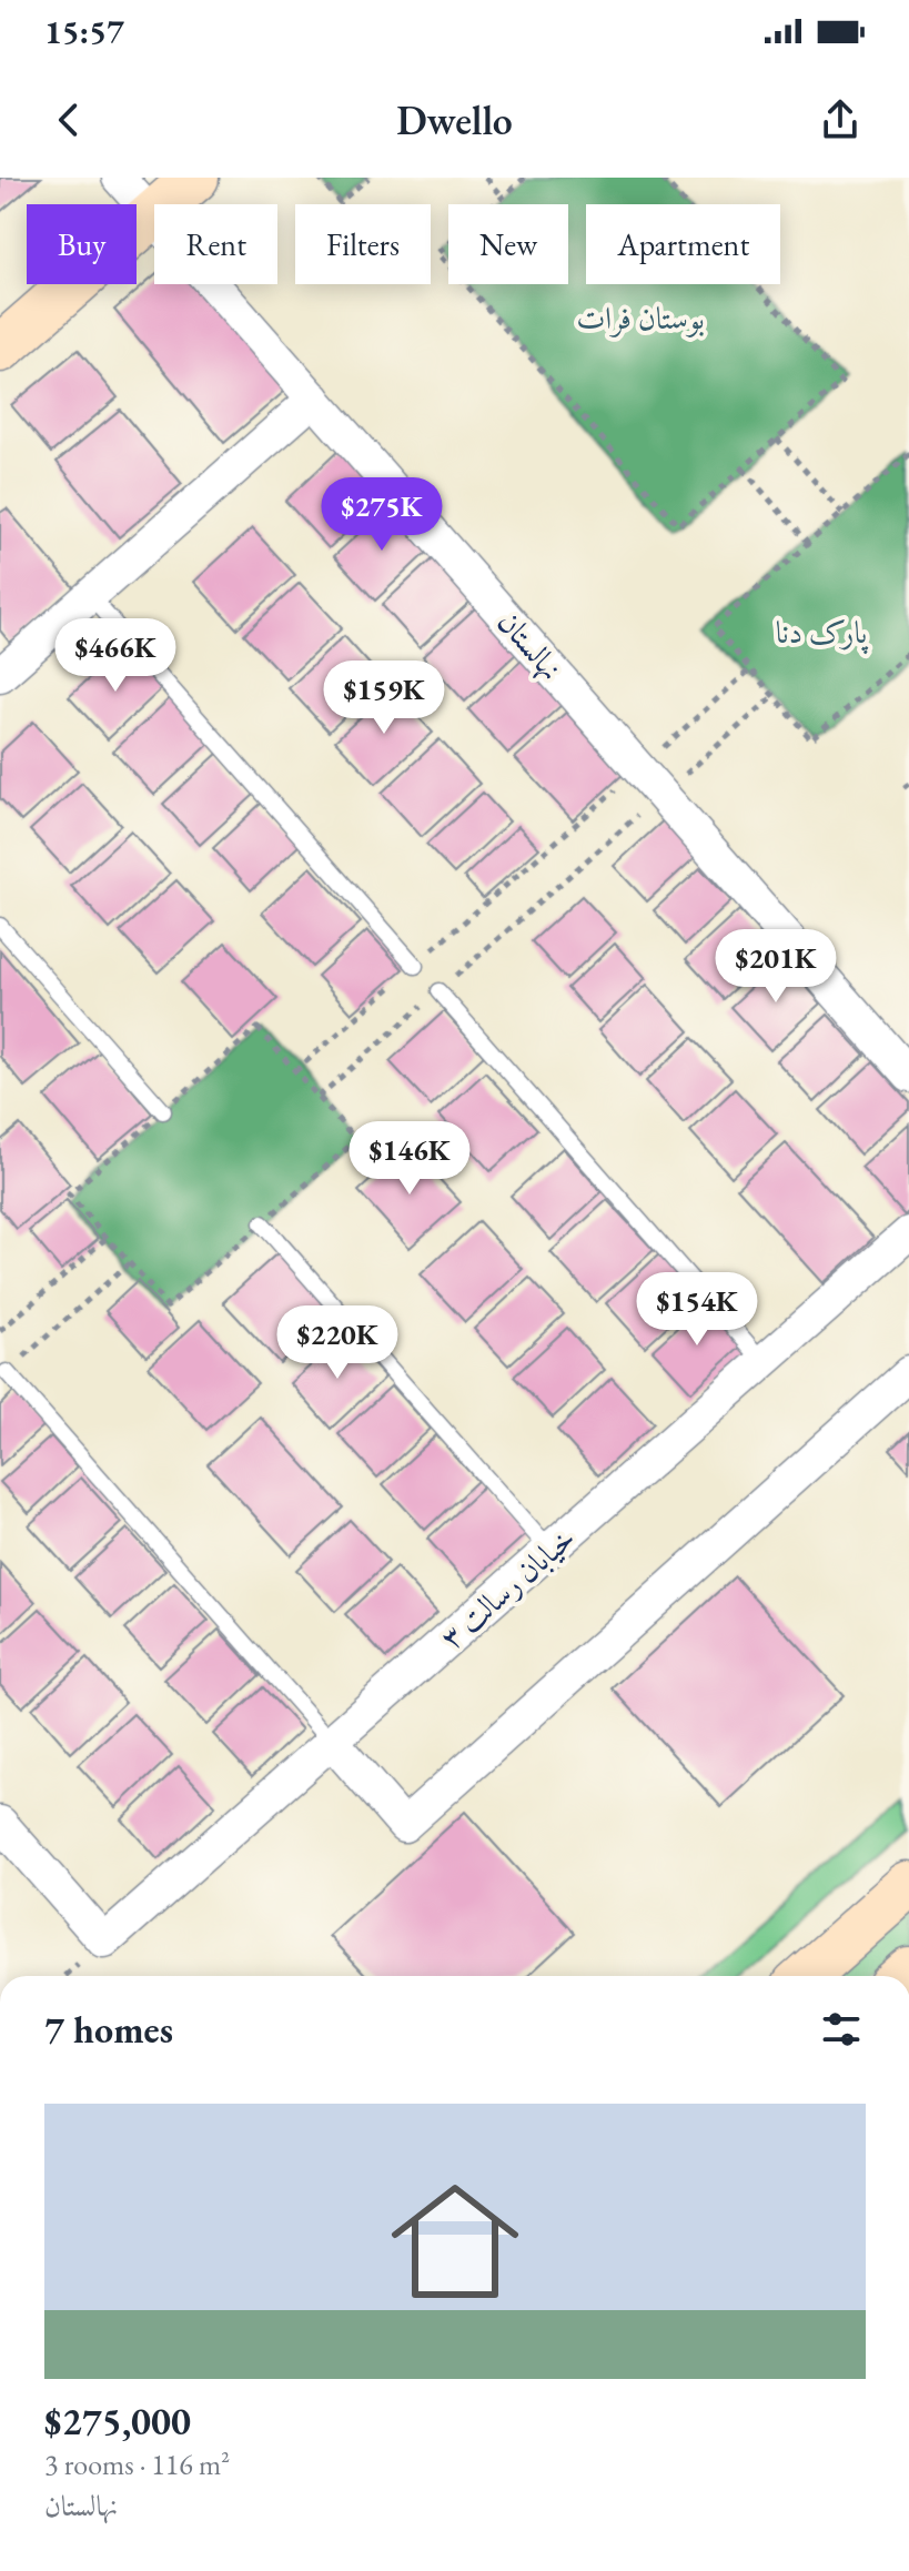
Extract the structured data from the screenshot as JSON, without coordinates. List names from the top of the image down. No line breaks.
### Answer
{"streets":{"street":["نهالستان","خیابان رسالت ۳"]},"parks":["بوستان فرات","پارک دنا"],"page":{"status":"15:57","header":"Dwello","chip":["Buy","Rent","Filters","New","Apartment"],"price":["$275K","$466K","$159K","$201K","$146K","$154K","$220K"],"heading":"7 homes","list":[{"name":"$275,000","note":"3 rooms · 116 m² · نهالستان"}]}}
